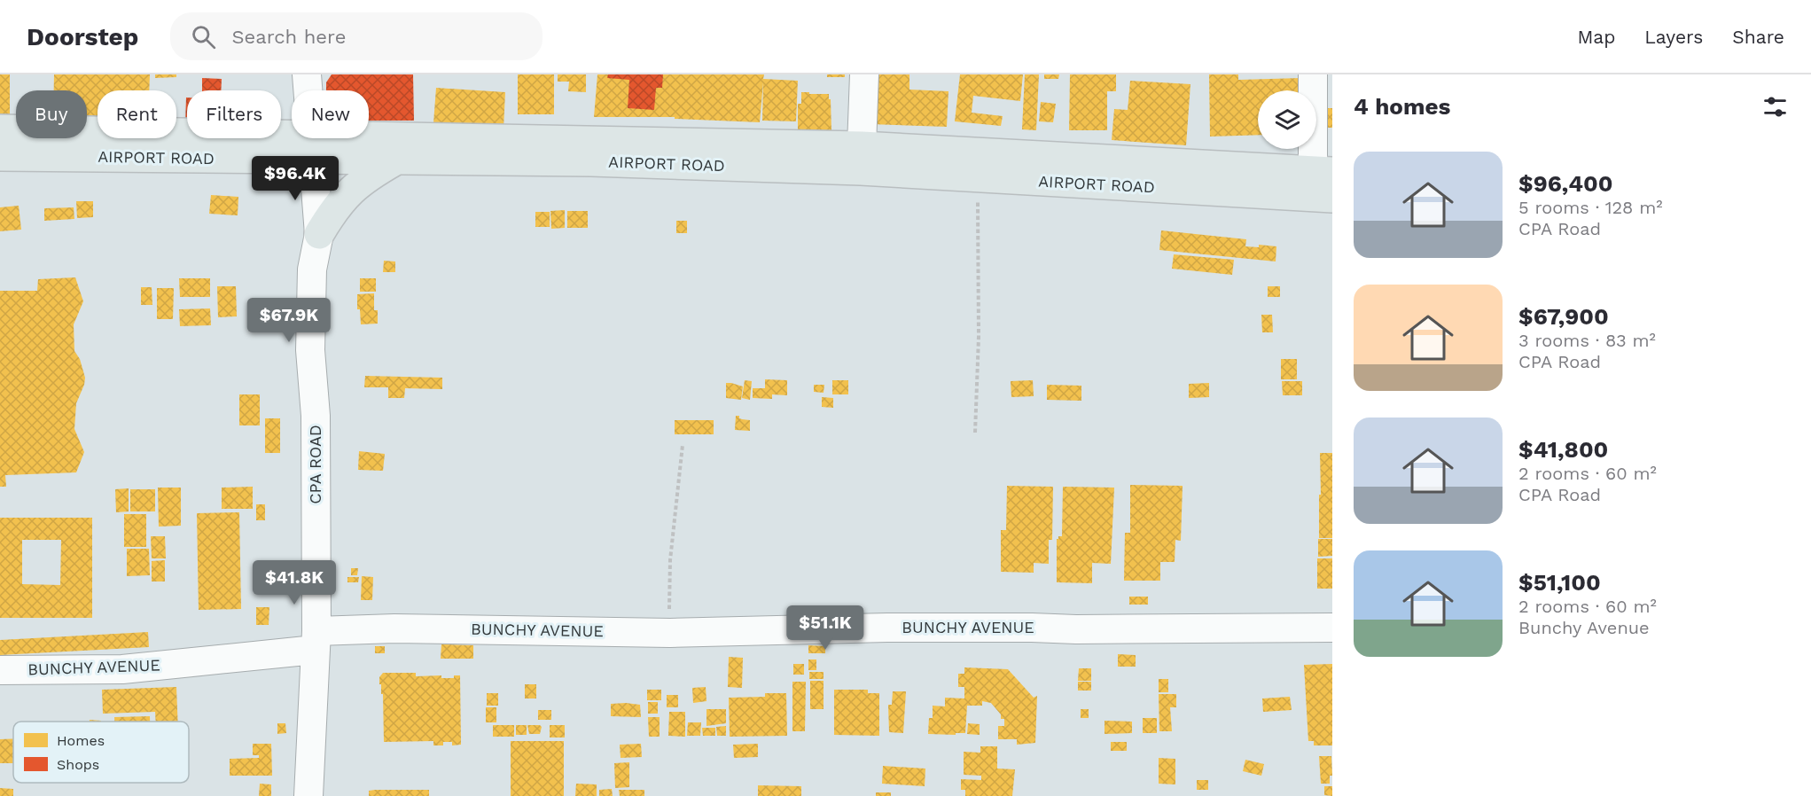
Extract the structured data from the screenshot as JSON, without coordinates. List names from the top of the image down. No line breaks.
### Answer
{"streets":{"main road":["AIRPORT ROAD"],"street":["CPA ROAD","BUNCHY AVENUE"]},"crossings":[["AIRPORT ROAD","CPA ROAD"],["CPA ROAD","BUNCHY AVENUE"]],"legend":["Homes","Shops"],"page":{"header":"Doorstep","search":"Search here","nav":["Map","Layers","Share"],"heading":"4 homes","chip":["Buy","Rent","Filters","New"],"list":[{"name":"$96,400","note":"5 rooms · 128 m² · CPA Road"},{"name":"$67,900","note":"3 rooms · 83 m² · CPA Road"},{"name":"$41,800","note":"2 rooms · 60 m² · CPA Road"},{"name":"$51,100","note":"2 rooms · 60 m² · Bunchy Avenue"}],"price":["$96.4K","$67.9K","$41.8K","$51.1K"]}}
